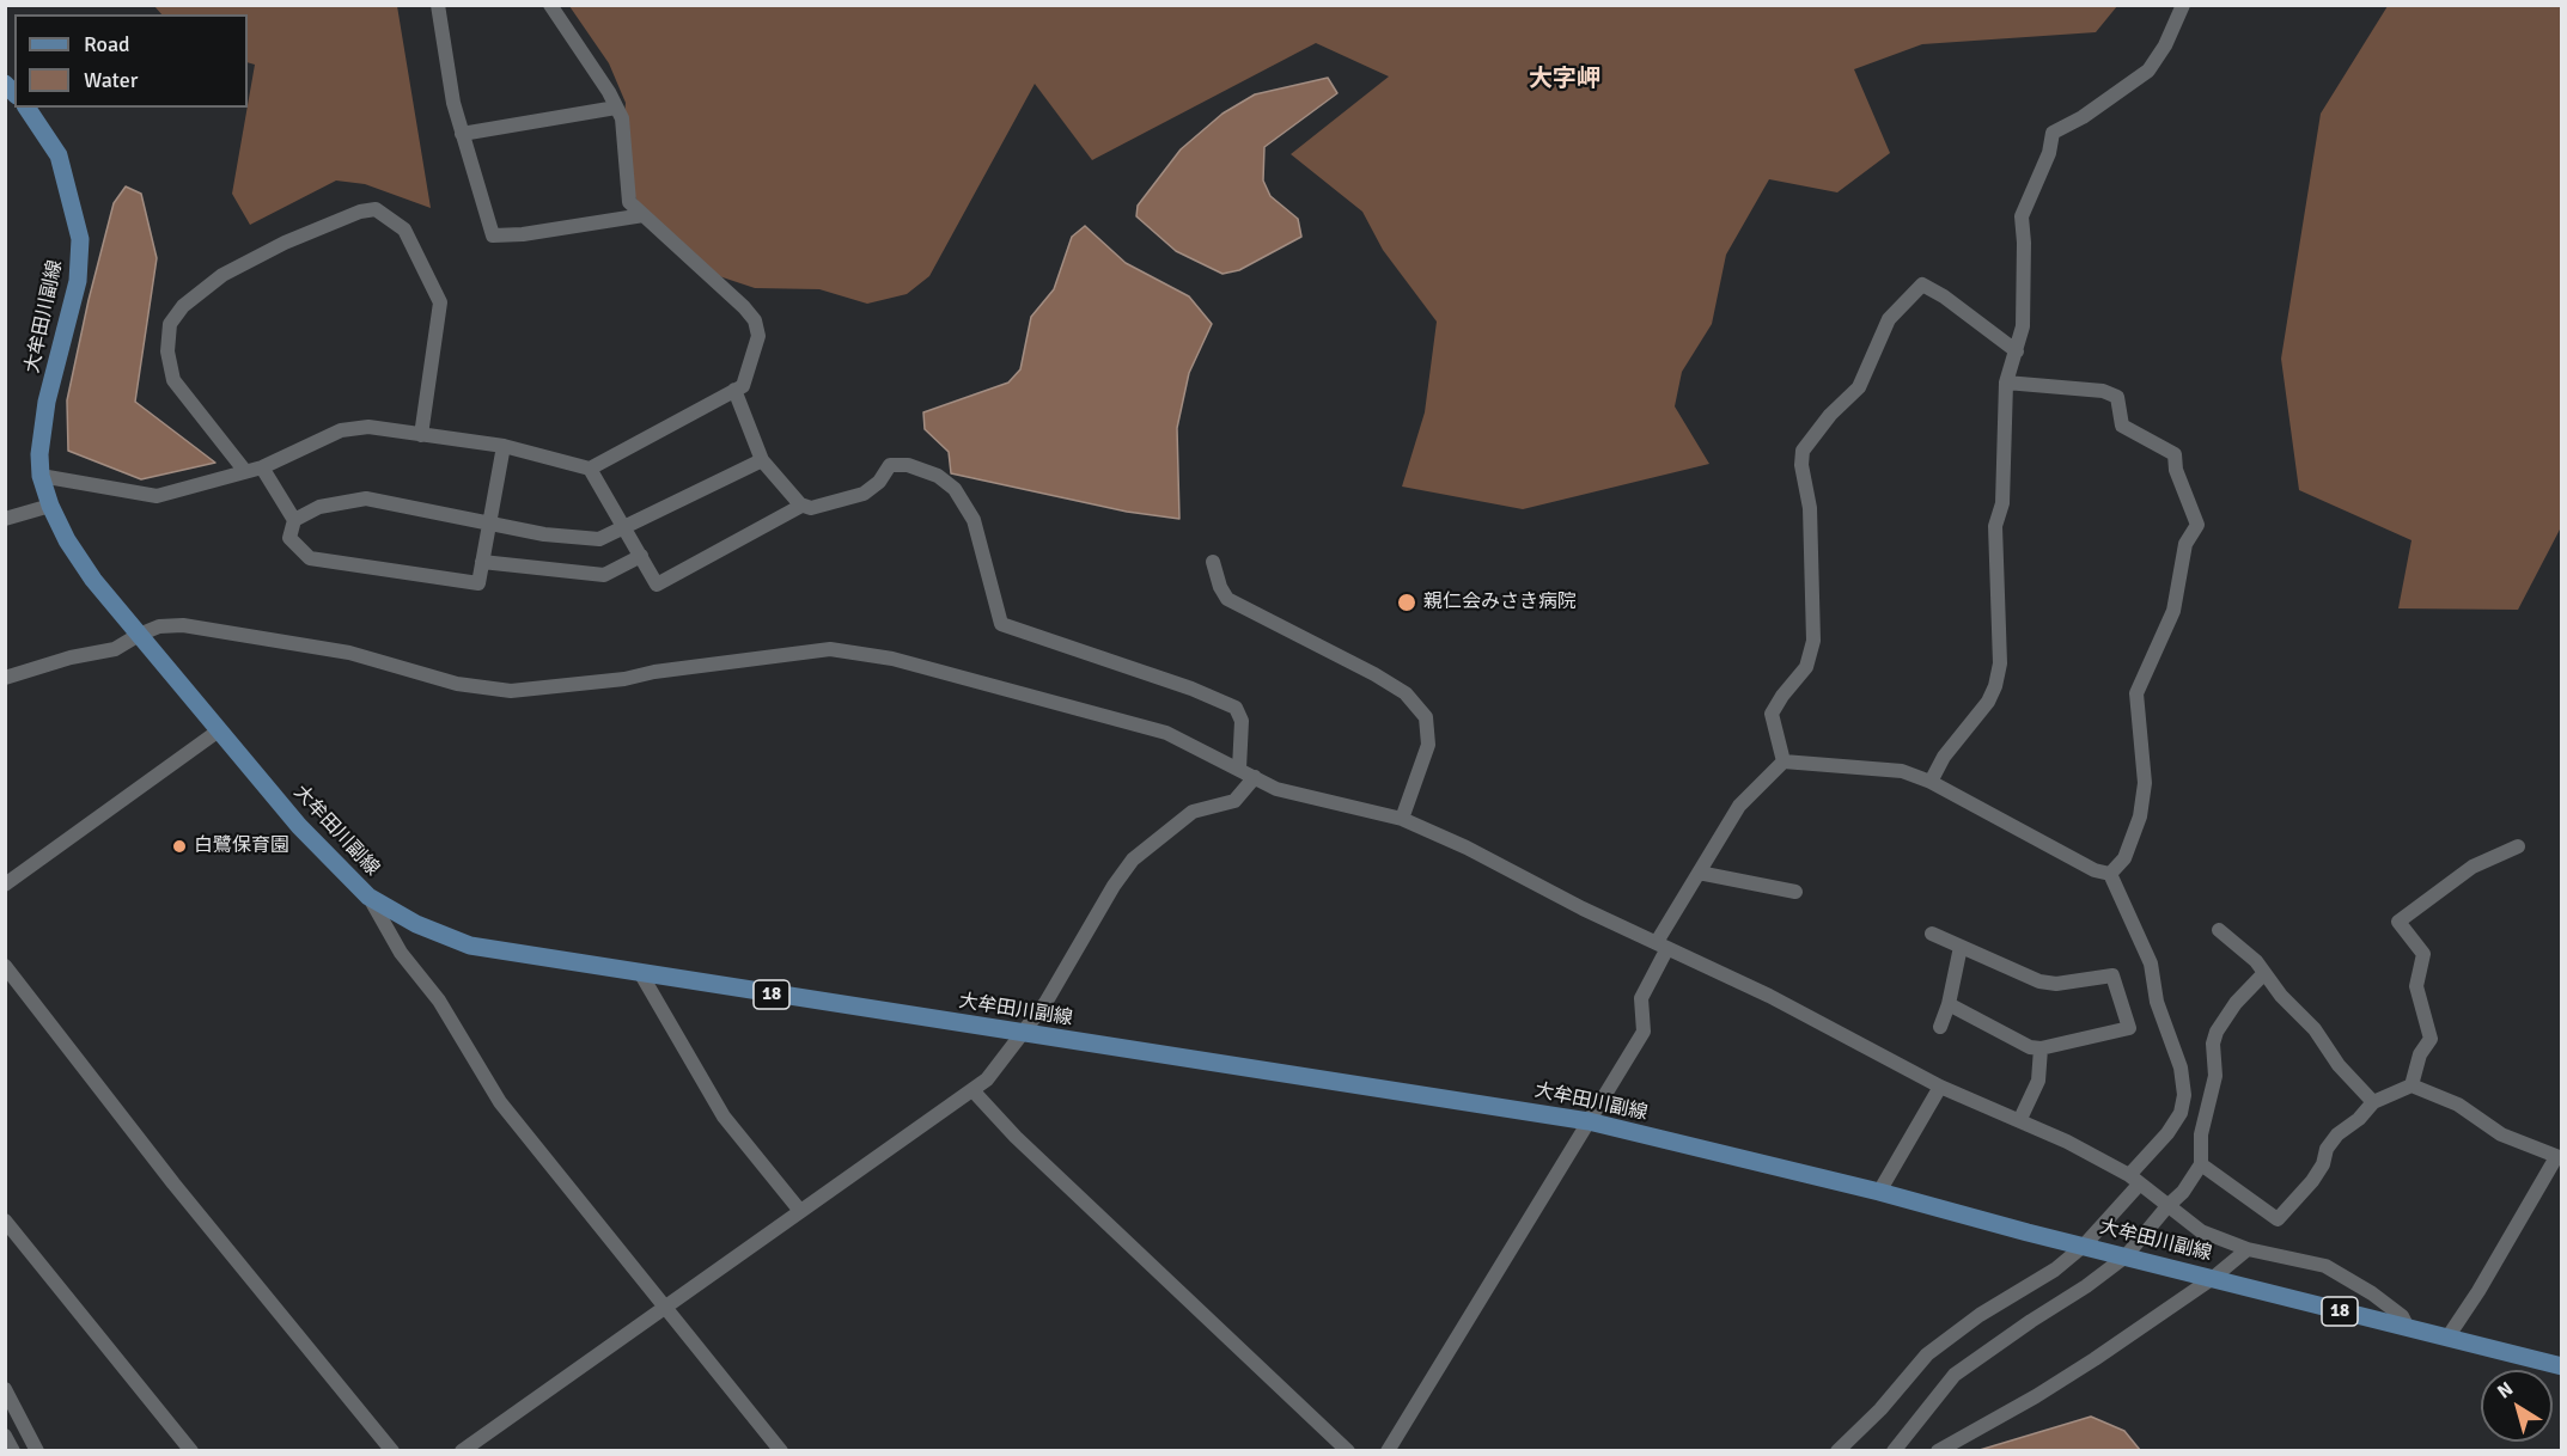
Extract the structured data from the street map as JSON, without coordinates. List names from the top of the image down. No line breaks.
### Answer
{"streets":{"main road":["大牟田川副線","18"]},"districts":["大字岬"],"places":["親仁会みさき病院","白鷺保育園"],"legend":["Road","Water"],"north":"top left"}
